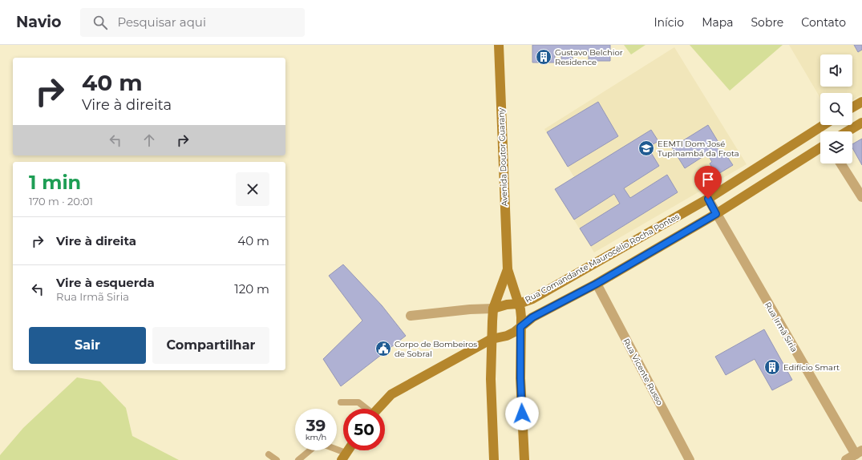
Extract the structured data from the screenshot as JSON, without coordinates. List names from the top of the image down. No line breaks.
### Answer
{"streets":{"street":["Avenida Doutor Guarany","Rua Comandante Maurocélio Rocha Pontes","Rua Irmã Siria","Rua Vicente Russo"]},"crossings":[["Avenida Doutor Guarany","Rua Comandante Maurocélio Rocha Pontes"],["Rua Comandante Maurocélio Rocha Pontes","Rua Irmã Siria"]],"places":{"building":["Gustavo Belchior Residence","Edifício Smart"],"school or university":["EEMTI Dom José Tupinambá da Frota"],"public building":["Corpo de Bombeiros de Sobral"]},"page":{"header":"Navio","search":"Pesquisar aqui","nav":["Início","Mapa","Sobre","Contato"],"turn":["40 m","Vire à direita"],"heading":["1 min","170 m · 20:01"],"list":[{"name":"Vire à direita","value":"40 m"},{"name":"Vire à esquerda","note":"Rua Irmã Siria","value":"120 m"}],"buttons":["Sair","Compartilhar"],"speed":"39 km/h","limit":"50"}}
